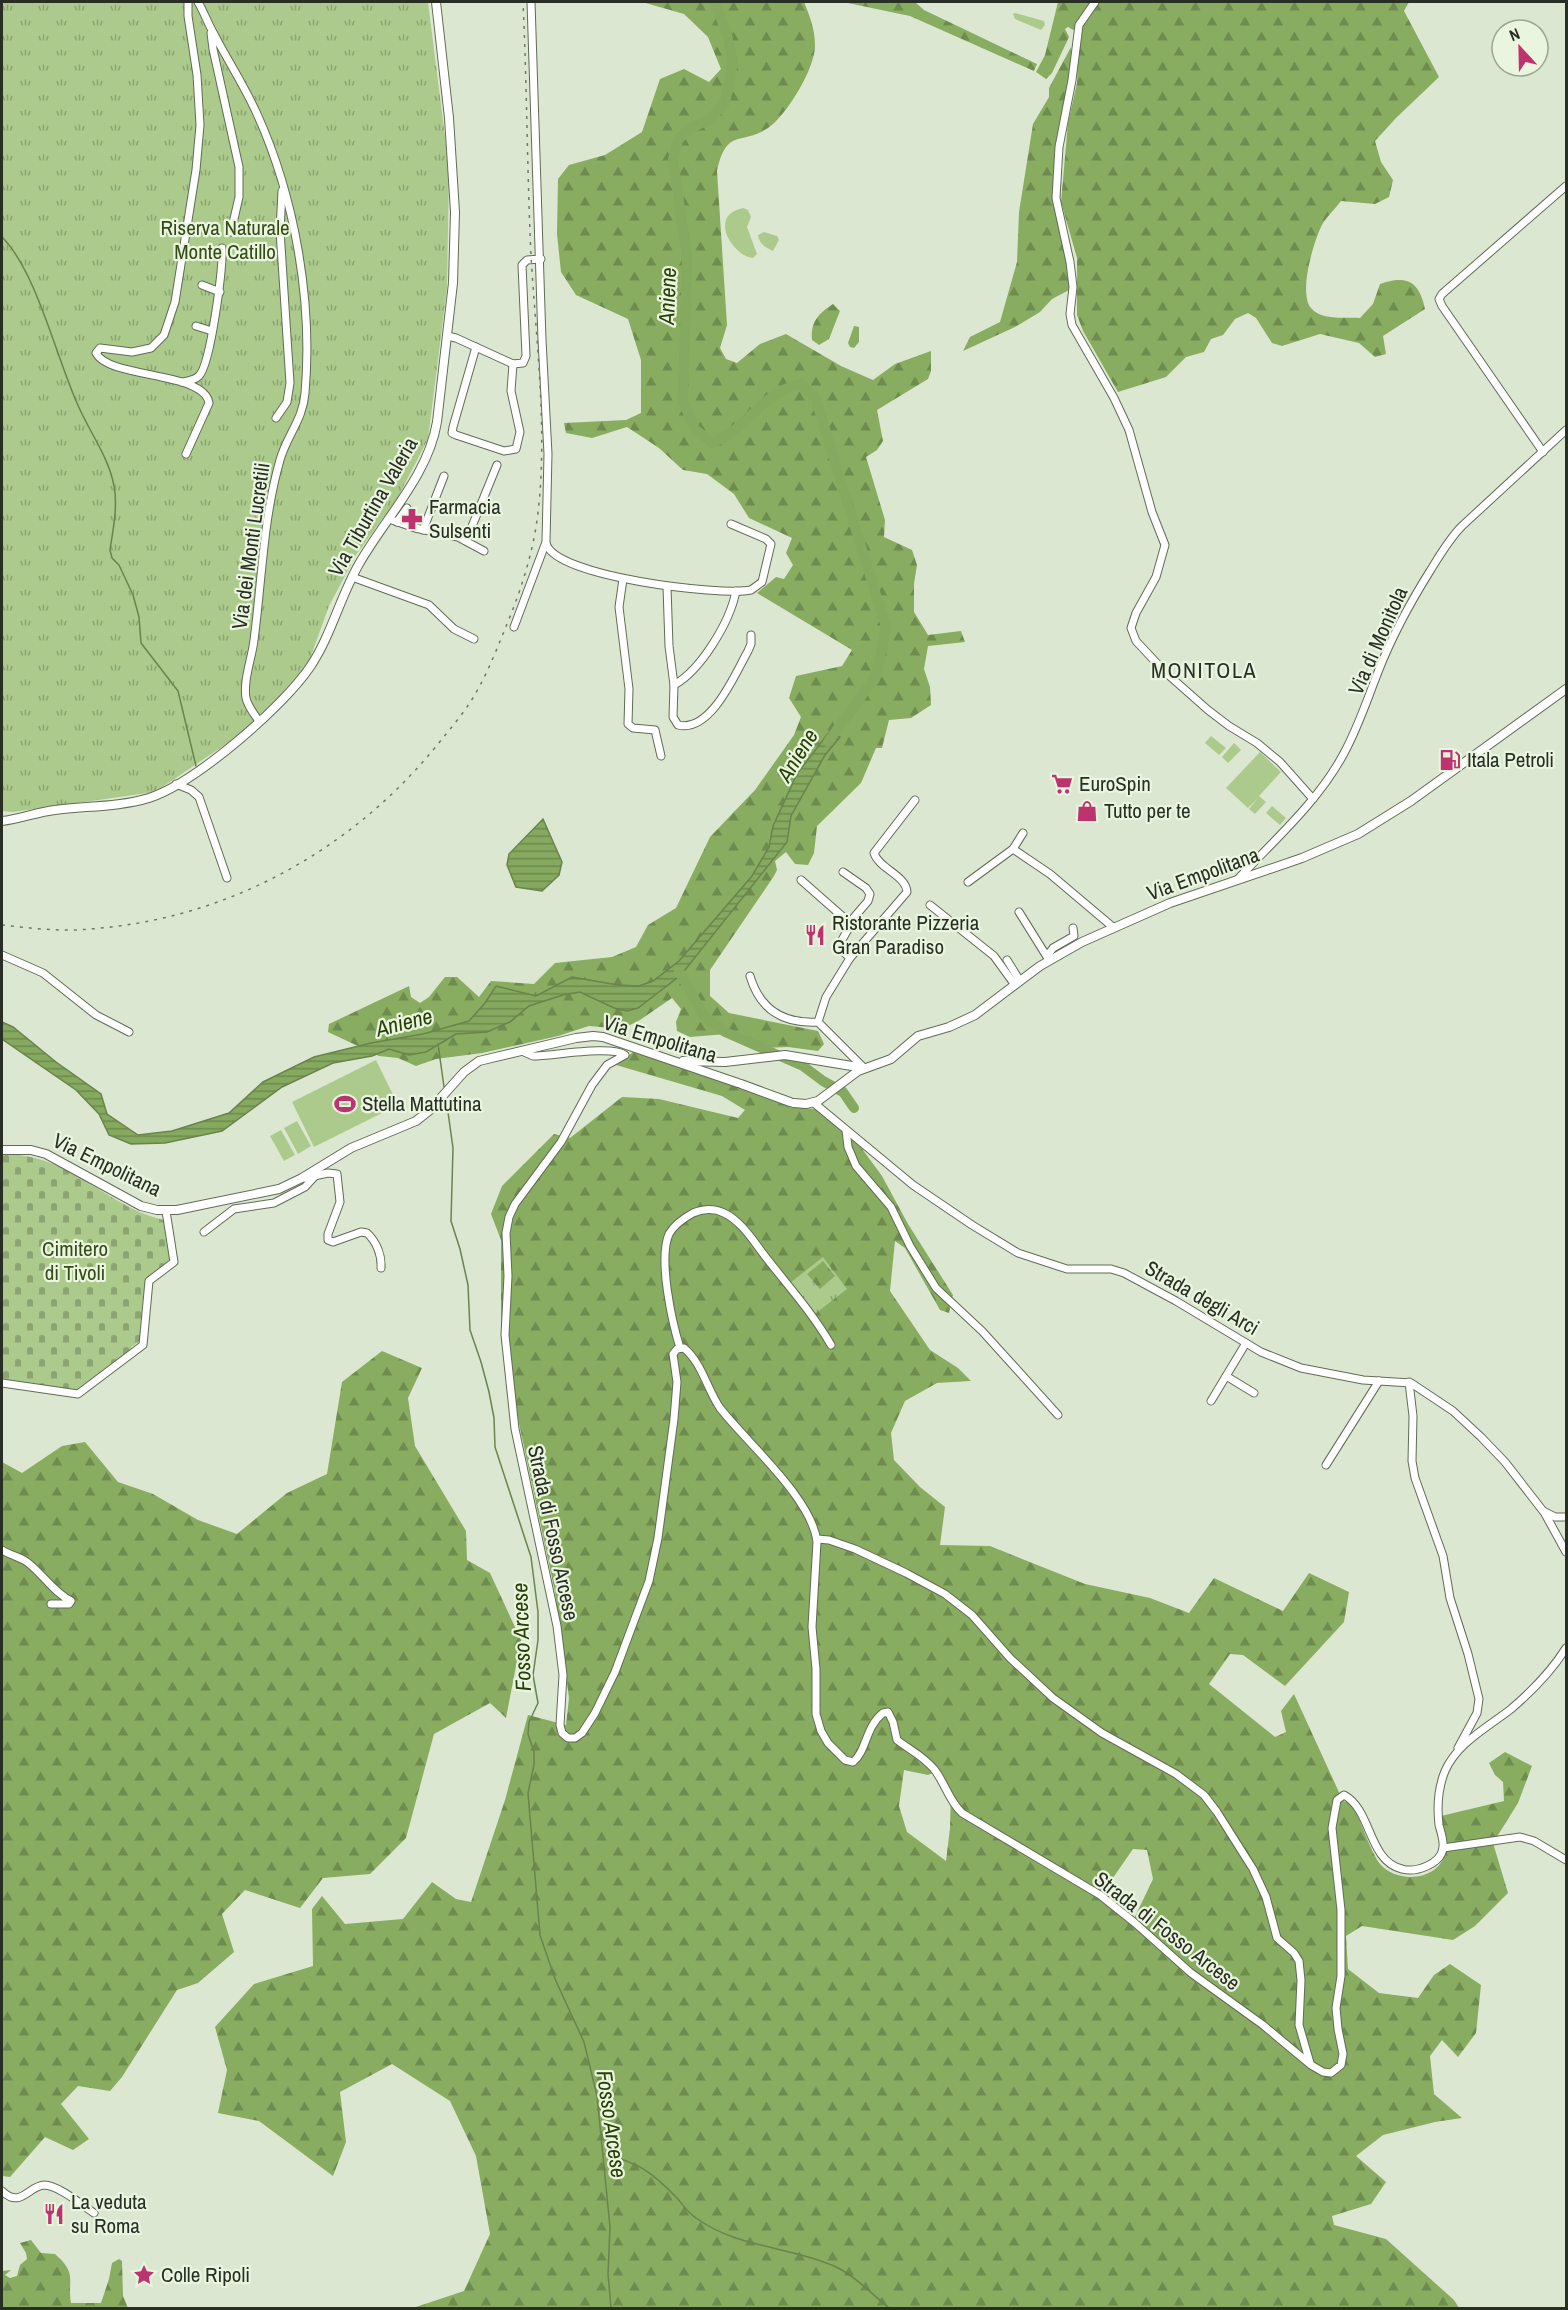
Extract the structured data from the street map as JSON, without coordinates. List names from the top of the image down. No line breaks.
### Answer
{"streets":{"main road":["Via Tiburtina Valeria","Via Empolitana"],"street":["Via dei Monti Lucretili","Via di Monitola","Strada degli Arci","Strada di Fosso Arcese"]},"crossings":[["Via Tiburtina Valeria","Via dei Monti Lucretili"],["Via di Monitola","Via Empolitana"],["Via Empolitana","Strada degli Arci"],["Via Empolitana","Strada di Fosso Arcese"]],"districts":["MONITOLA"],"water":["Aniene","Fosso Arcese"],"parks":["Riserva Naturale Monte Catillo","Cimitero di Tivoli"],"places":{"pharmacy":["Farmacia Sulsenti"],"fuel station":["Itala Petroli"],"supermarket":["EuroSpin"],"shop":["Tutto per te"],"restaurant":["Ristorante Pizzeria Gran Paradiso","La veduta su Roma"],"sports":["Stella Mattutina"],"place":["Colle Ripoli"]},"north":"top"}
